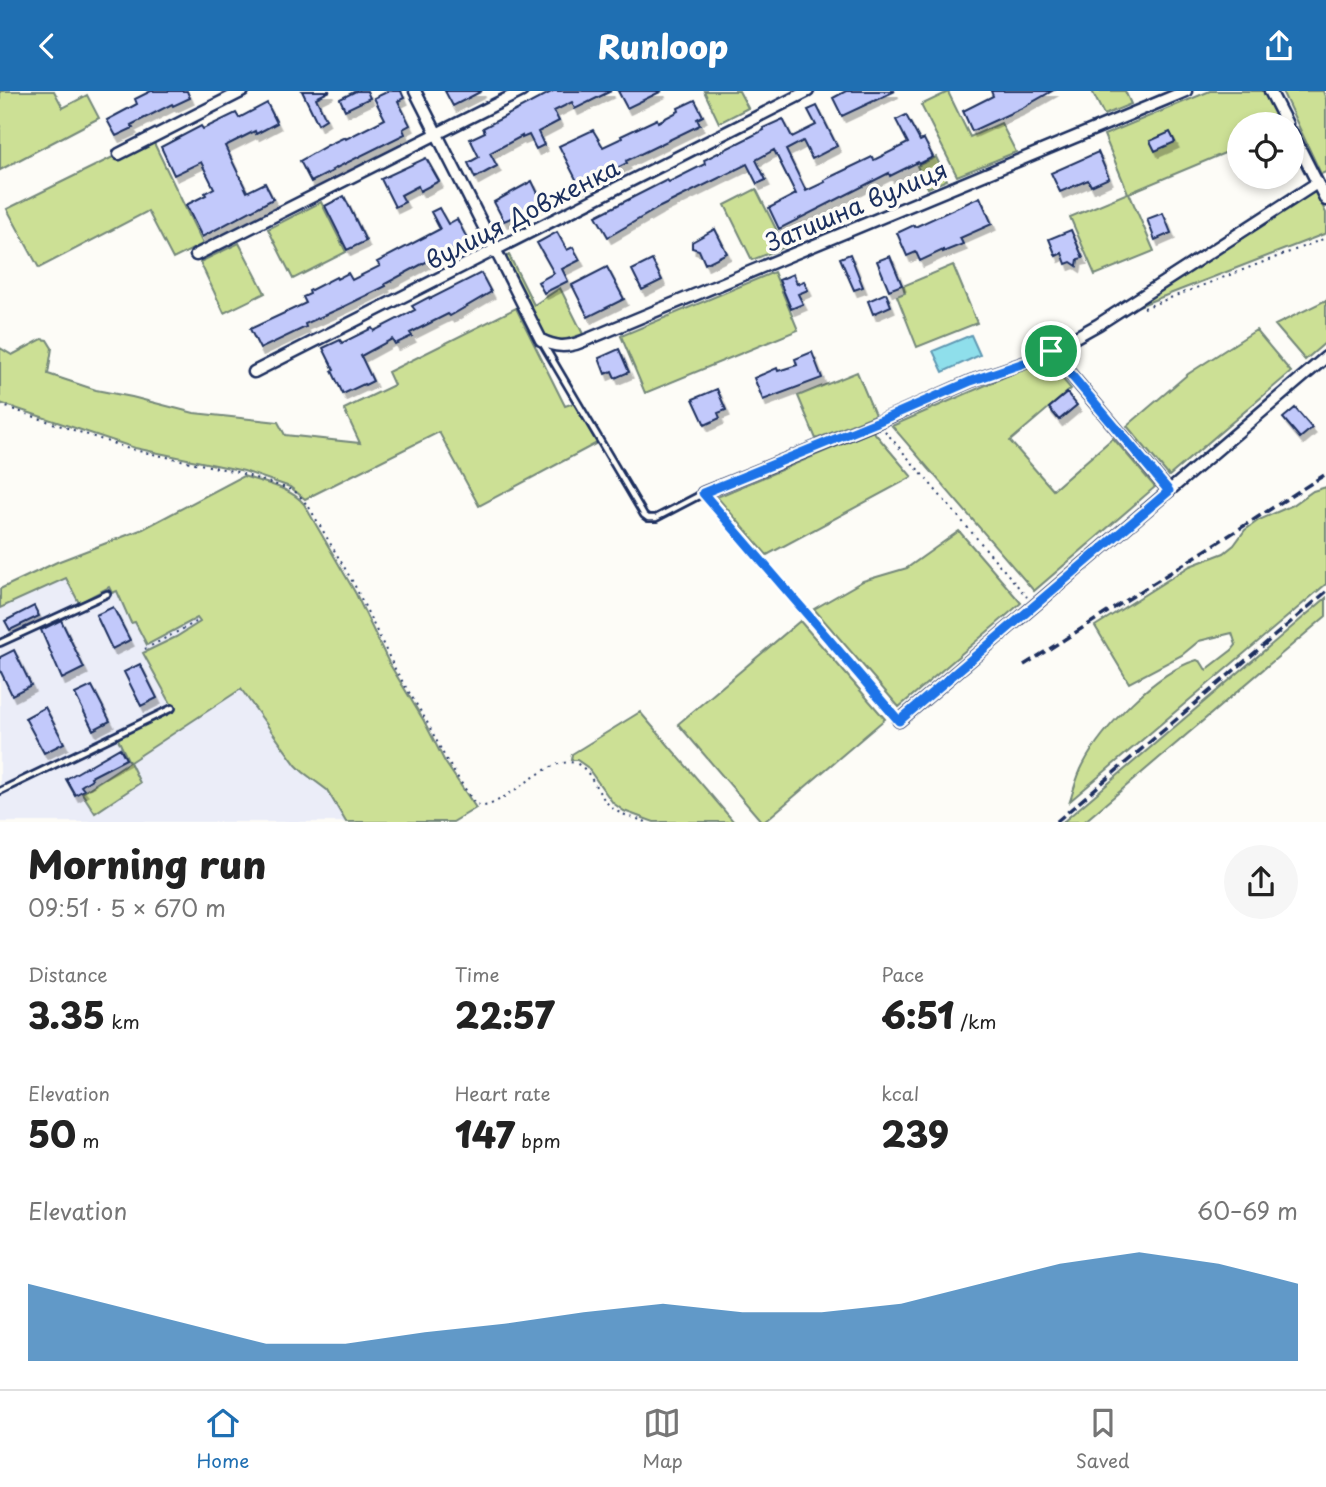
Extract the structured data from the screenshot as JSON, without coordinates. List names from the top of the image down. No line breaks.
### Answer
{"streets":{"street":["Затишна вулиця","вулиця Довженка"]},"page":{"header":"Runloop","heading":["Morning run","09:51 · 5 × 670 m"],"stats":[["Distance","3.35 km"],["Time","22:57"],["Pace","6:51 /km"],["Elevation","50 m"],["Heart rate","147 bpm"],["kcal","239"]],"chart":["Elevation","60–69 m"],"tabs":["Home","Map","Saved"]}}
